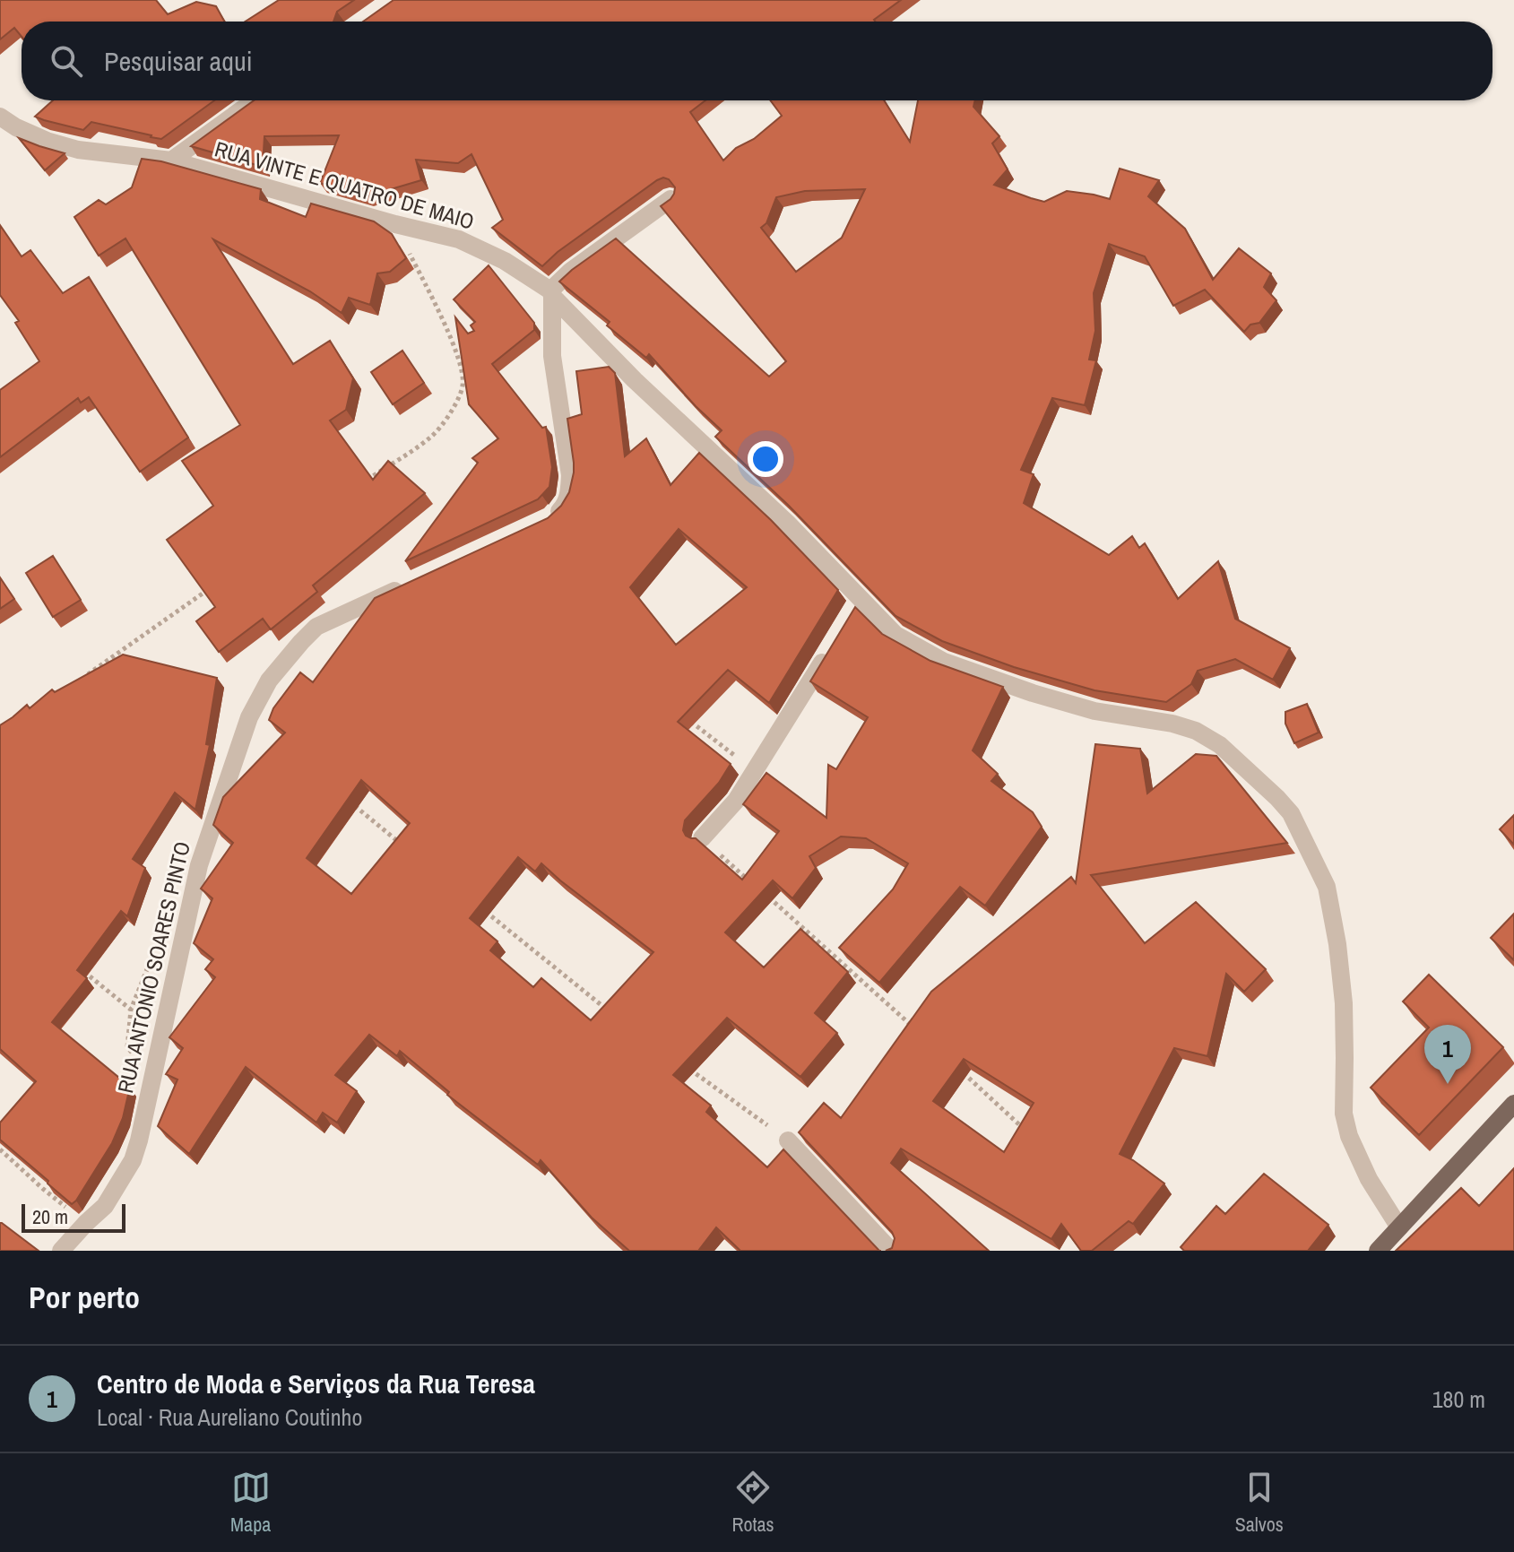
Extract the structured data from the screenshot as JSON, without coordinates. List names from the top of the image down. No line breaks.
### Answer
{"streets":{"street":["RUA VINTE E QUATRO DE MAIO","RUA ANTONIO SOARES PINTO"]},"scale_bar":"20 m","page":{"search":"Pesquisar aqui","pins":"1","scale":"20 m","heading":"Por perto","list":[{"mark":"1","name":"Centro de Moda e Serviços da Rua Teresa","note":"Local · Rua Aureliano Coutinho","value":"180 m"}],"nav":["Mapa","Rotas","Salvos"]}}
